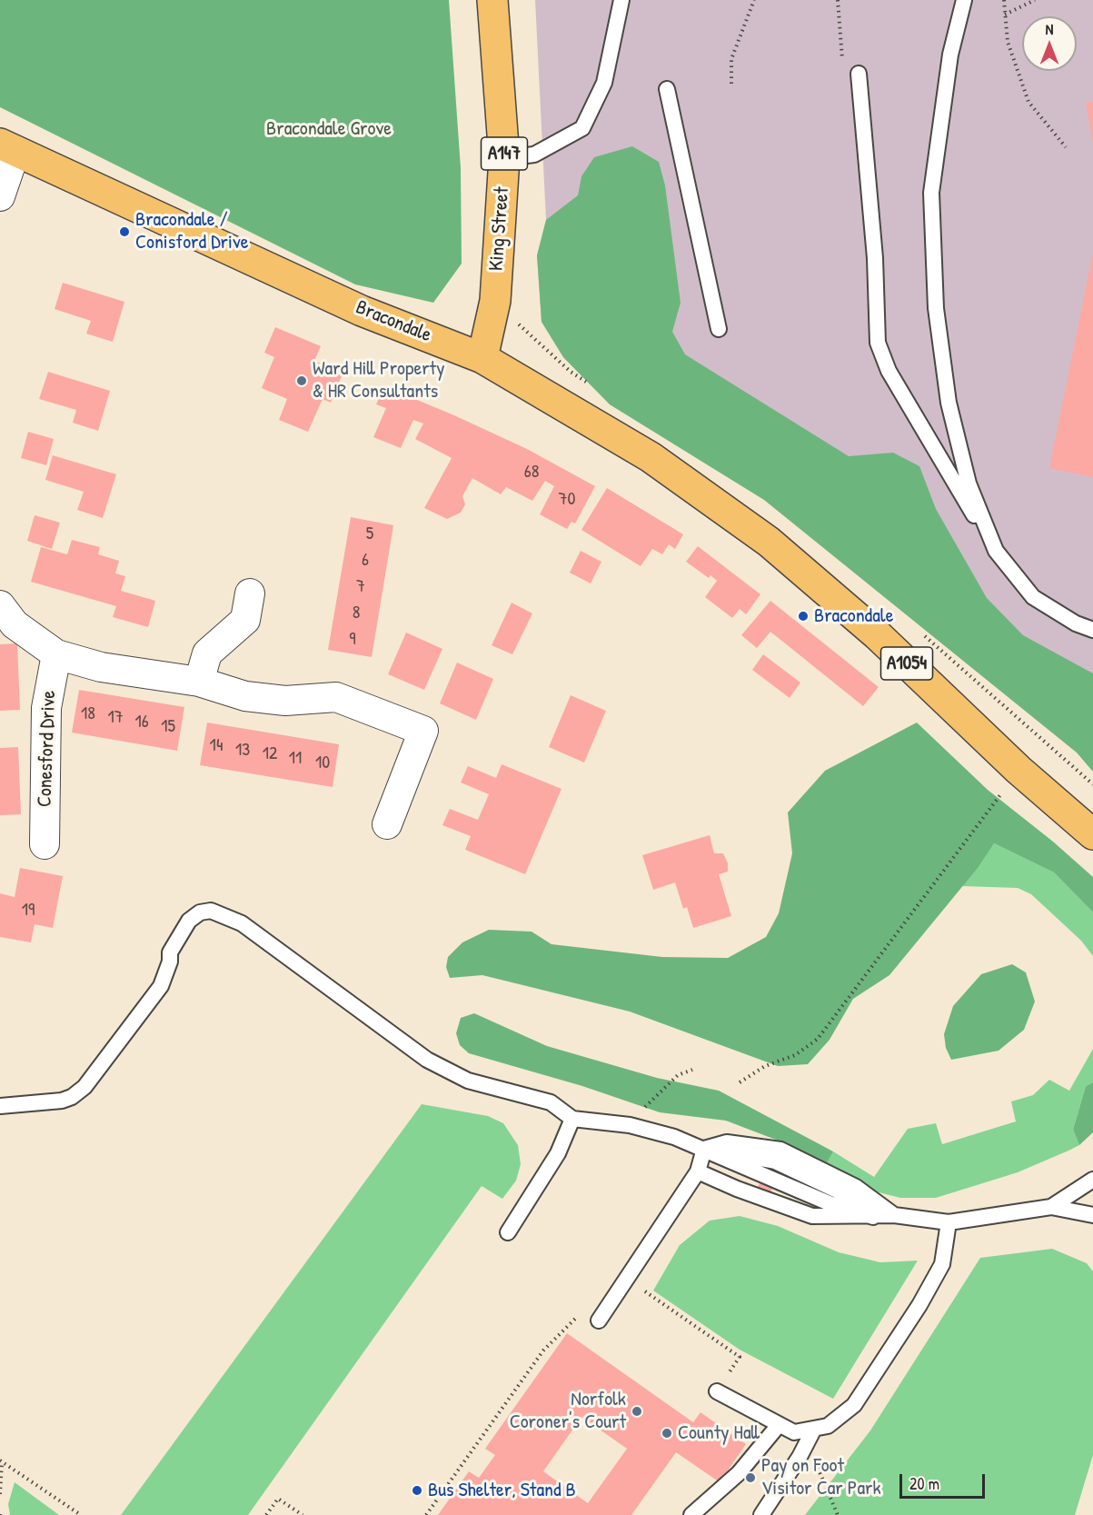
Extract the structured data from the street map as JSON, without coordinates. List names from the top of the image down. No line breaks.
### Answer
{"streets":{"main road":["A147","King Street","Bracondale","A1054"],"street":["Conesford Drive"]},"crossings":[["King Street","Bracondale"]],"parks":["Bracondale Grove"],"places":["Bracondale / Conisford Drive","Ward Hill Property & HR Consultants","Bracondale","Norfolk Coroner's Court","County Hall","Pay on Foot Visitor Car Park","Bus Shelter, Stand B"],"house_numbers":["68","70","5","6","7","8","9","18","17","16","15","14","13","12","11","10","19"],"scale_bar":"20 m","north":"top"}
